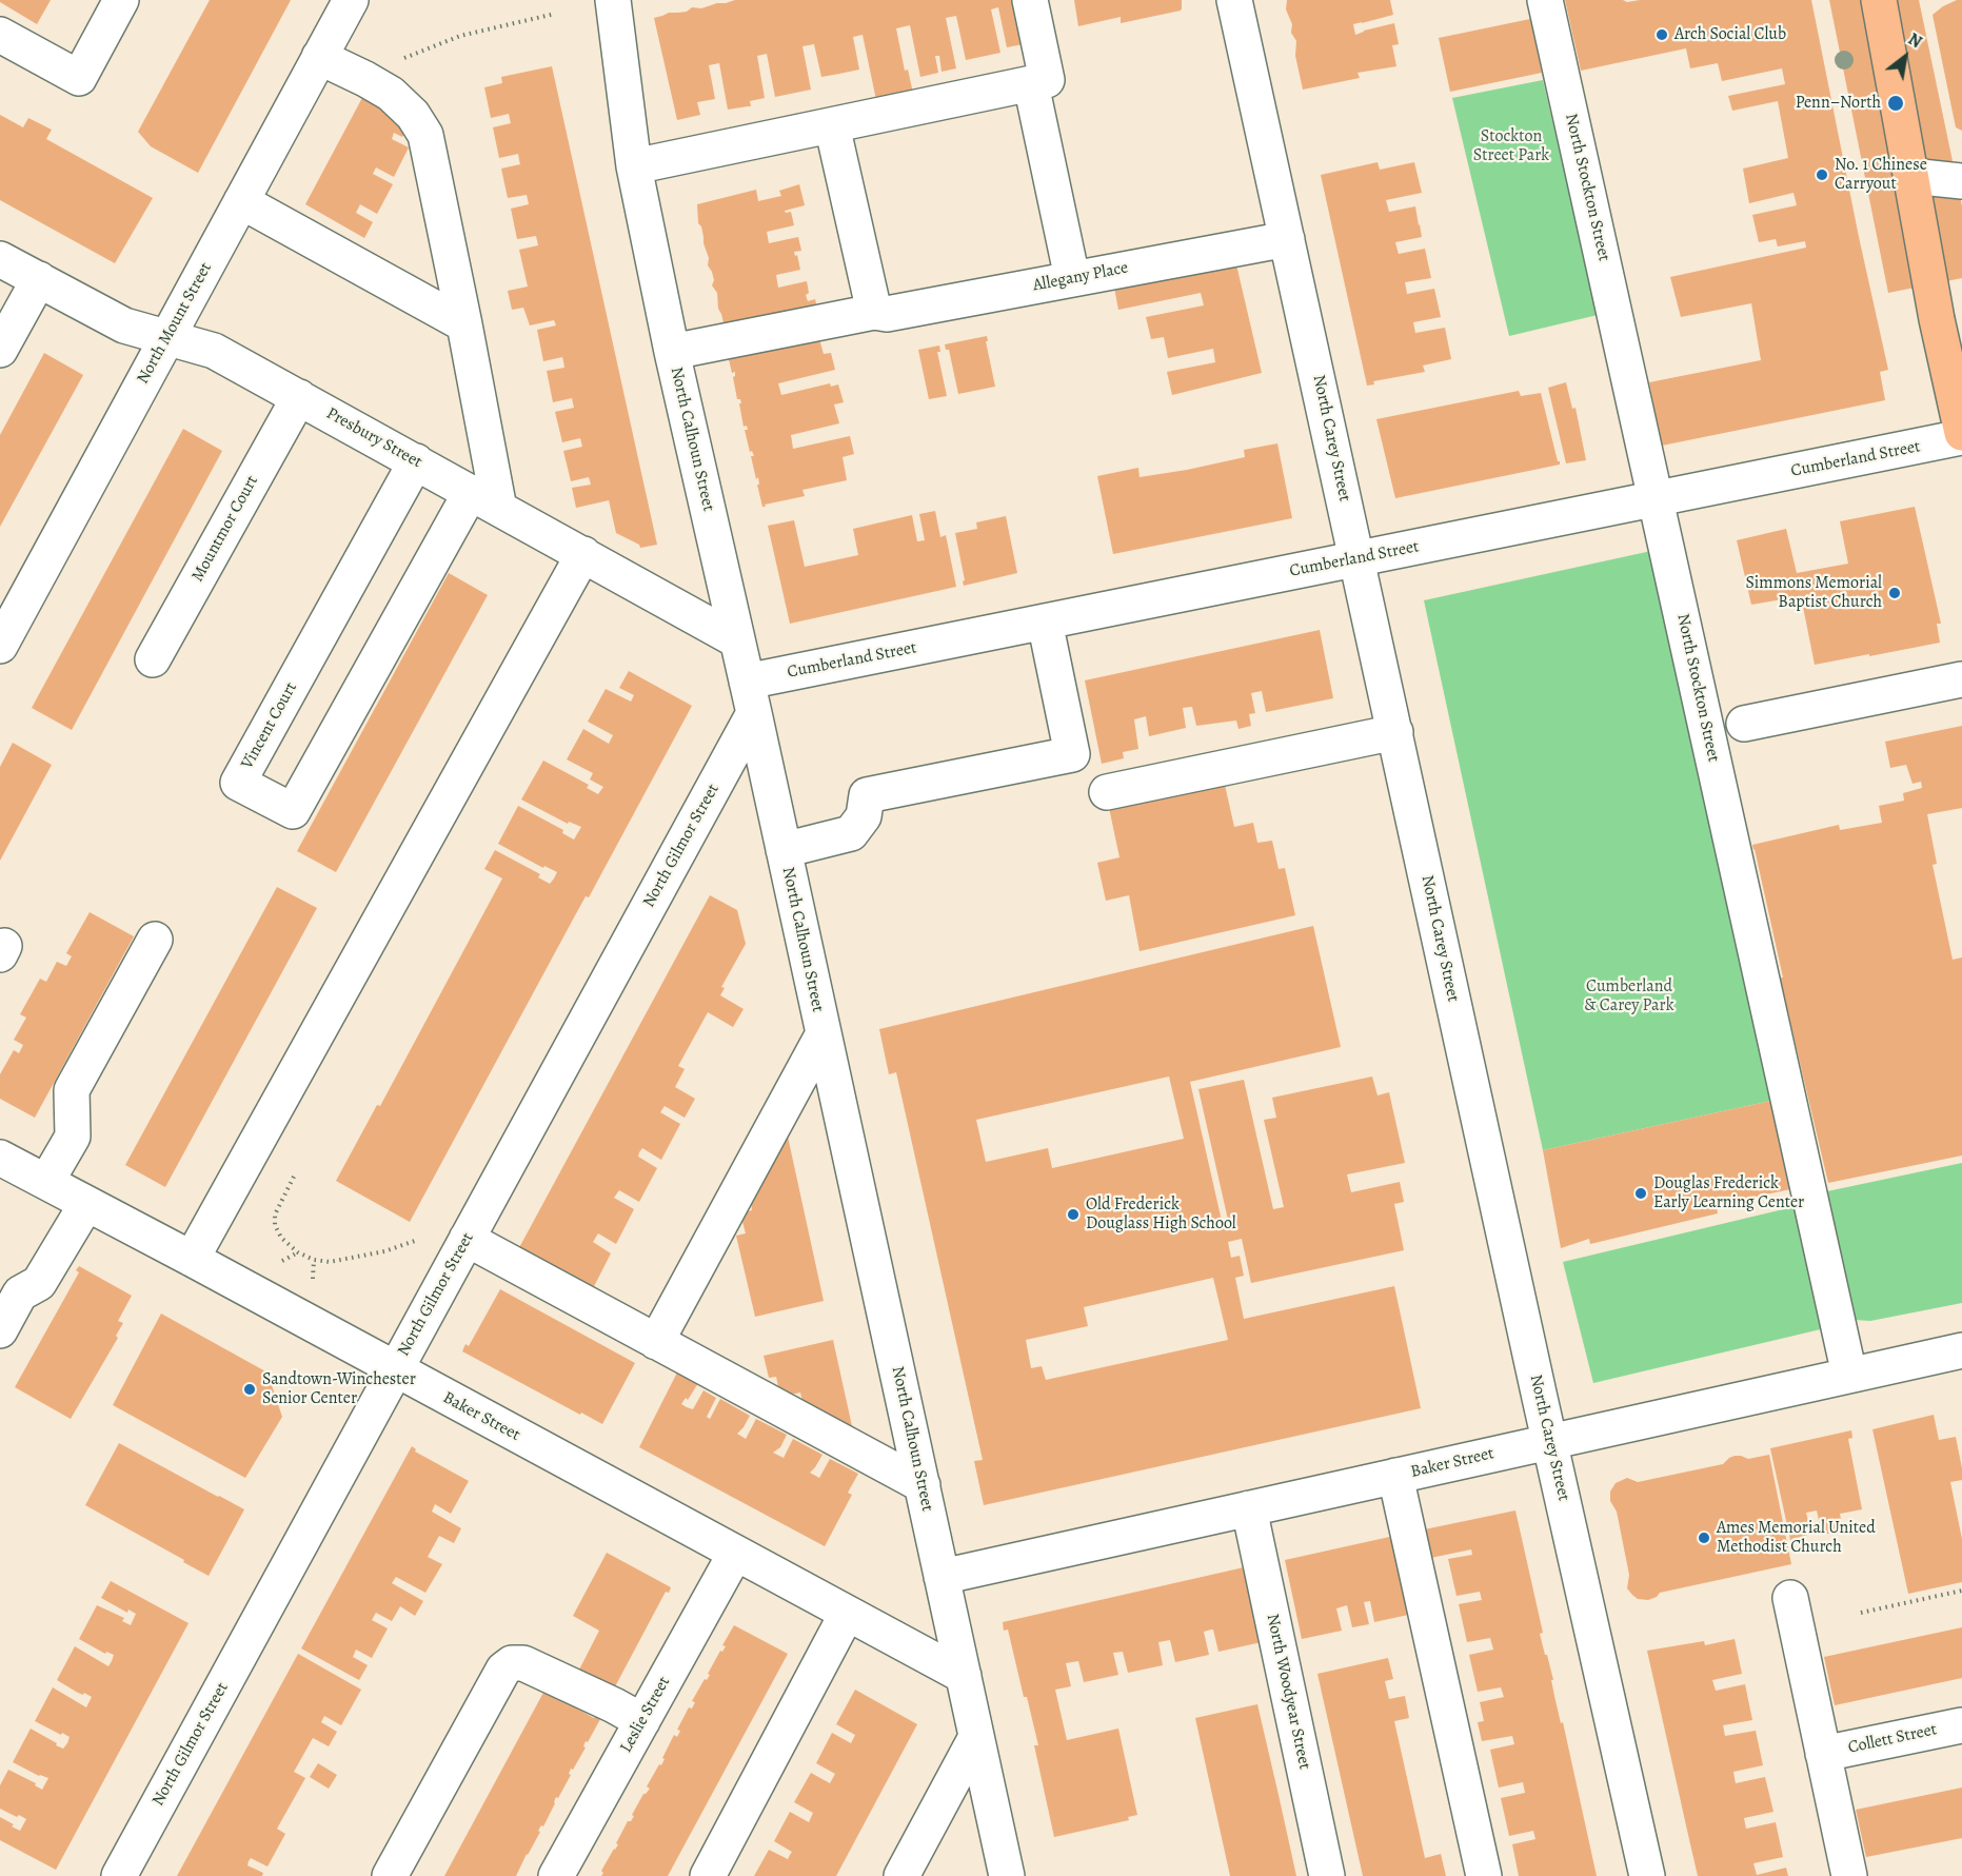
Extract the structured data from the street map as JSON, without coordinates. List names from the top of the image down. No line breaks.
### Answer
{"streets":{"street":["North Stockton Street","Allegany Place","North Mount Street","Presbury Street","North Carey Street","North Calhoun Street","Cumberland Street","Mountmor Court","Vincent Court","North Gilmor Street","Baker Street","North Woodyear Street","Leslie Street","Collett Street"]},"crossings":[["North Stockton Street","Cumberland Street"],["North Stockton Street","Baker Street"],["Allegany Place","North Carey Street"],["Allegany Place","North Calhoun Street"],["North Mount Street","Presbury Street"],["Presbury Street","North Calhoun Street"],["Presbury Street","Mountmor Court"],["Presbury Street","Vincent Court"],["North Carey Street","Cumberland Street"],["North Carey Street","Baker Street"],["North Calhoun Street","Cumberland Street"],["North Calhoun Street","North Gilmor Street"],["North Calhoun Street","Baker Street"],["Cumberland Street","North Gilmor Street"],["North Gilmor Street","Baker Street"],["Baker Street","North Woodyear Street"],["Baker Street","Leslie Street"]],"parks":["Stockton Street Park","Cumberland & Carey Park"],"places":["Arch Social Club","Penn–North","No. 1 Chinese Carryout","Simmons Memorial Baptist Church","Douglas Frederick Early Learning Center","Old Frederick Douglass High School","Sandtown-Winchester Senior Center","Ames Memorial United Methodist Church"],"north":"top right"}
